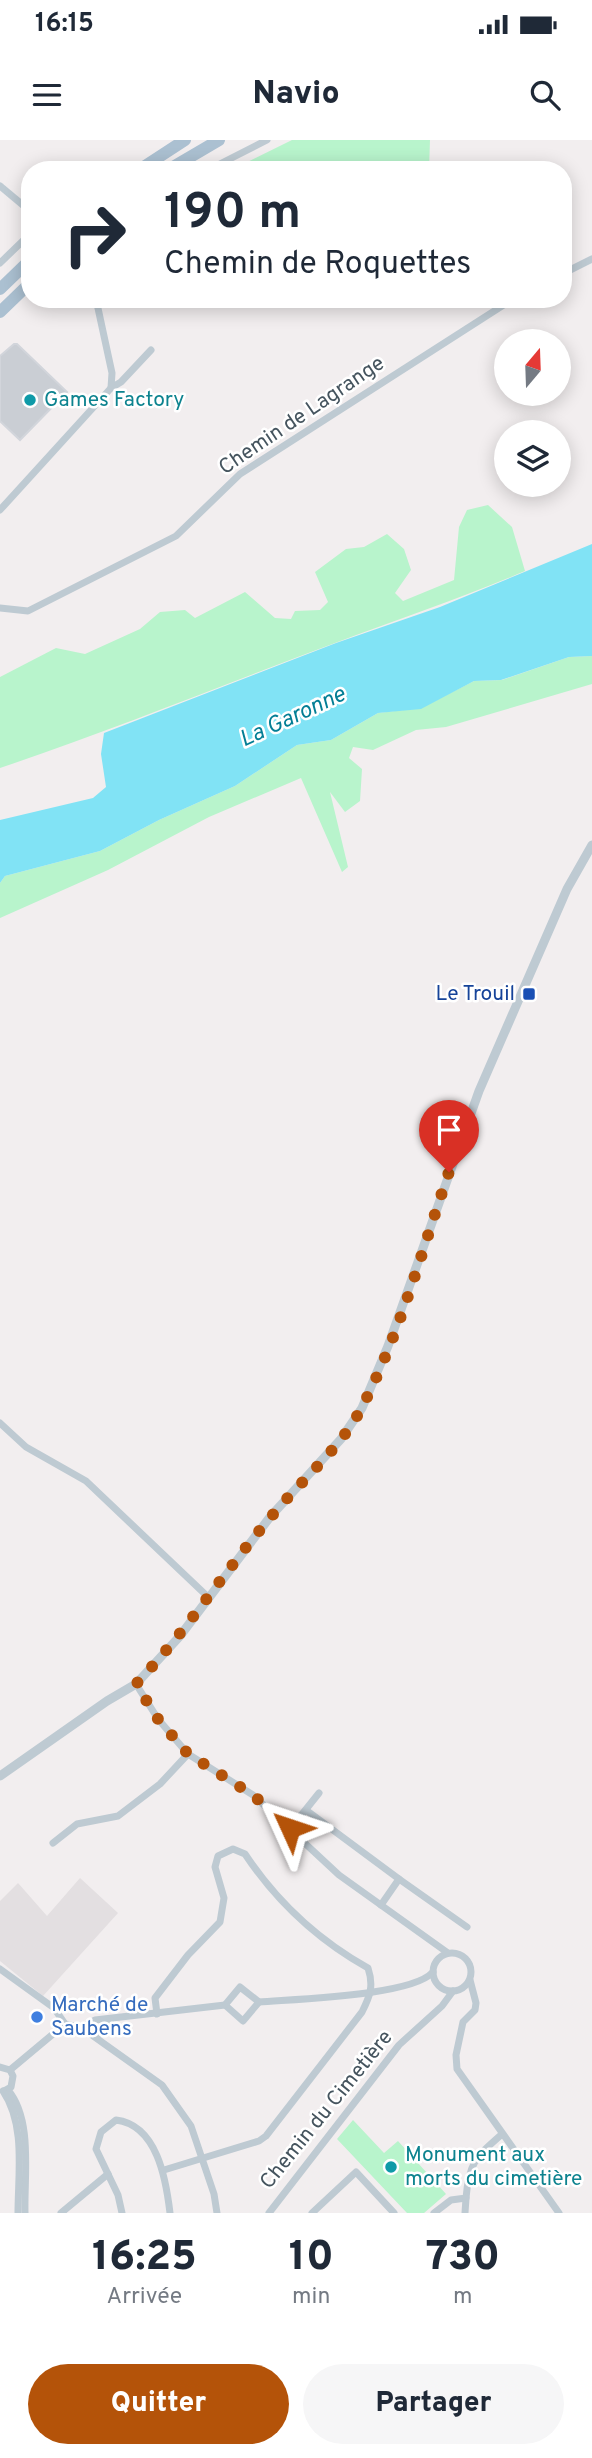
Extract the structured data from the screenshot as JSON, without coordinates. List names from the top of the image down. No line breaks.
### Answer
{"streets":{"street":["Chemin de Lagrange","Chemin du Cimetière"]},"water":["La Garonne"],"places":{"other":["Games Factory","Marché de Saubens","Monument aux morts du cimetière"],"transit":["Le Trouil"]},"north":"top","page":{"status":"16:15","header":"Navio","turn":["190 m","Chemin de Roquettes"],"eta":["16:25","Arrivée","10","min","730","m"],"buttons":["Quitter","Partager"]}}
